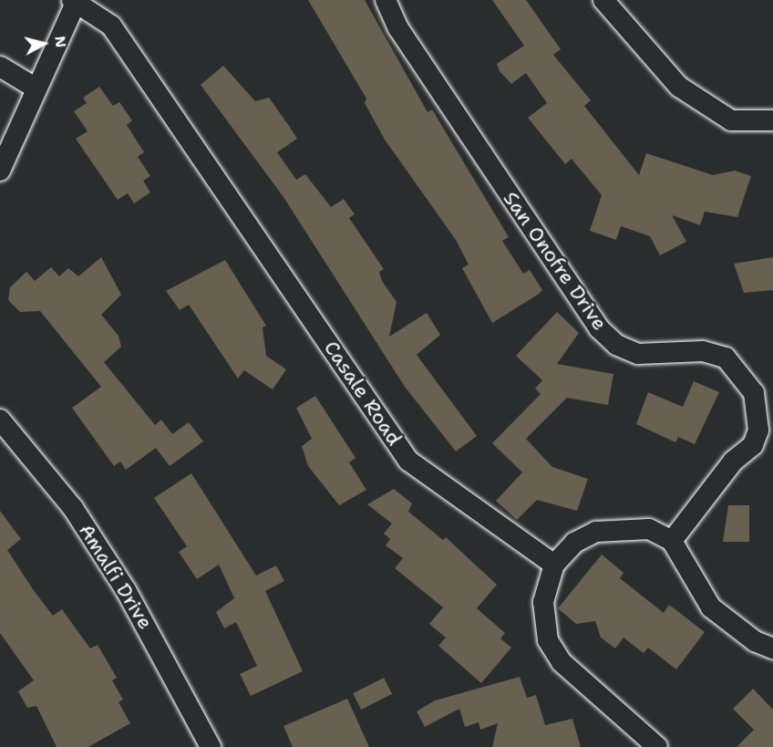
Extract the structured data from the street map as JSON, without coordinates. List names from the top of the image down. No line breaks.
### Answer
{"streets":{"street":["San Onofre Drive","Casale Road","Amalfi Drive"]},"north":"right"}
